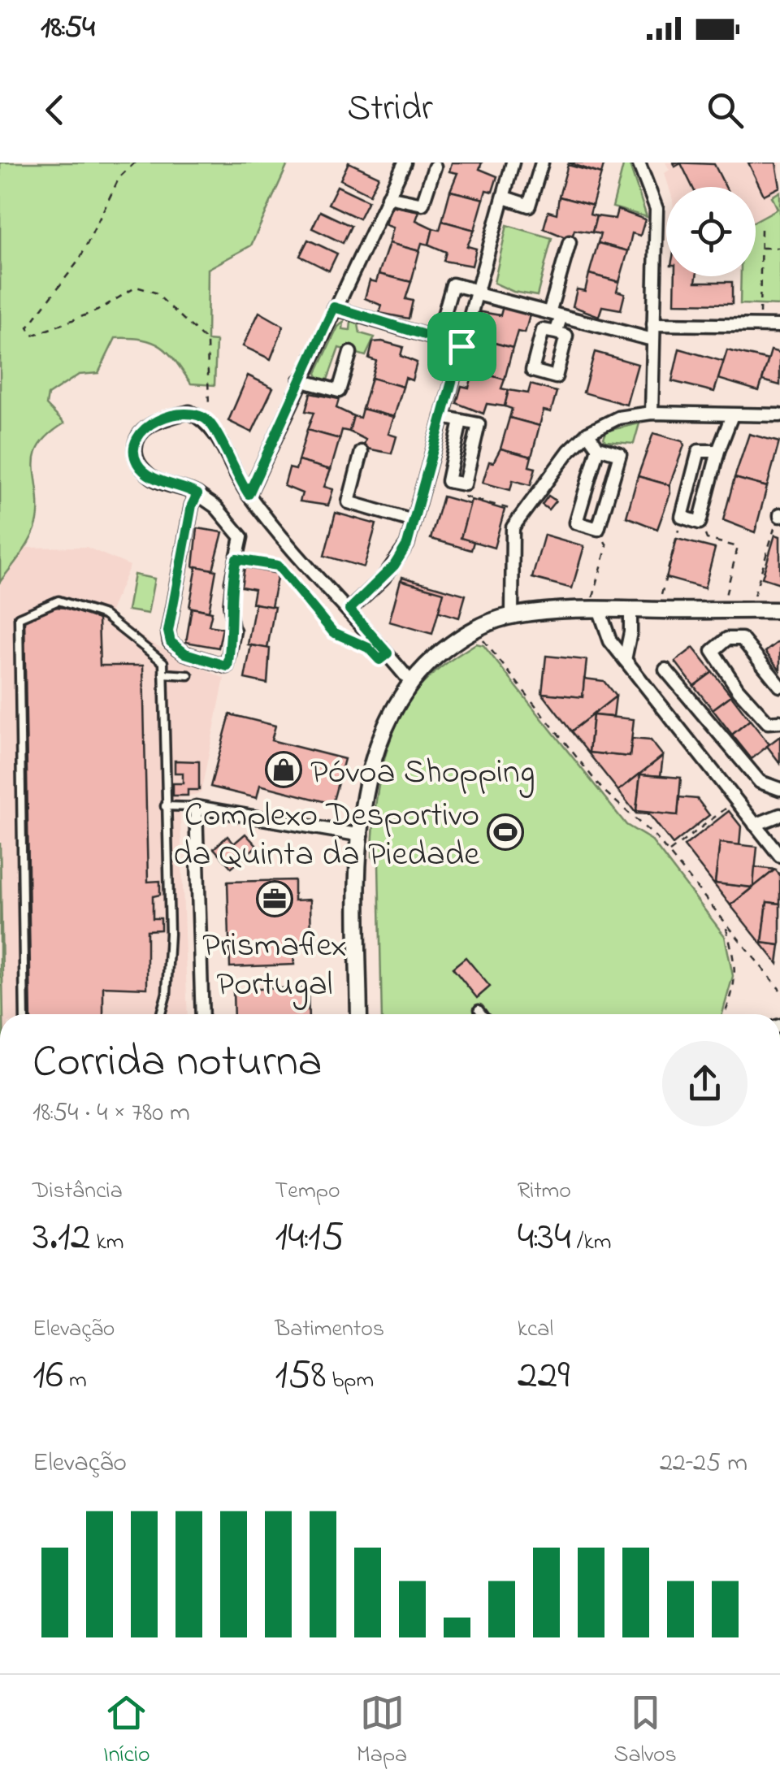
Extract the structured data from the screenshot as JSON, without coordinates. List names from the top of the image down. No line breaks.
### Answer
{"places":{"shop":["Póvoa Shopping"],"sports":["Complexo Desportivo da Quinta da Piedade"],"office":["Prismaflex Portugal"]},"page":{"status":"18:54","header":"Stridr","heading":["Corrida noturna","18:54 · 4 × 780 m"],"stats":[["Distância","3.12 km"],["Tempo","14:15"],["Ritmo","4:34 /km"],["Elevação","16 m"],["Batimentos","158 bpm"],["kcal","229"]],"chart":["Elevação","22–25 m"],"tabs":["Início","Mapa","Salvos"]}}
